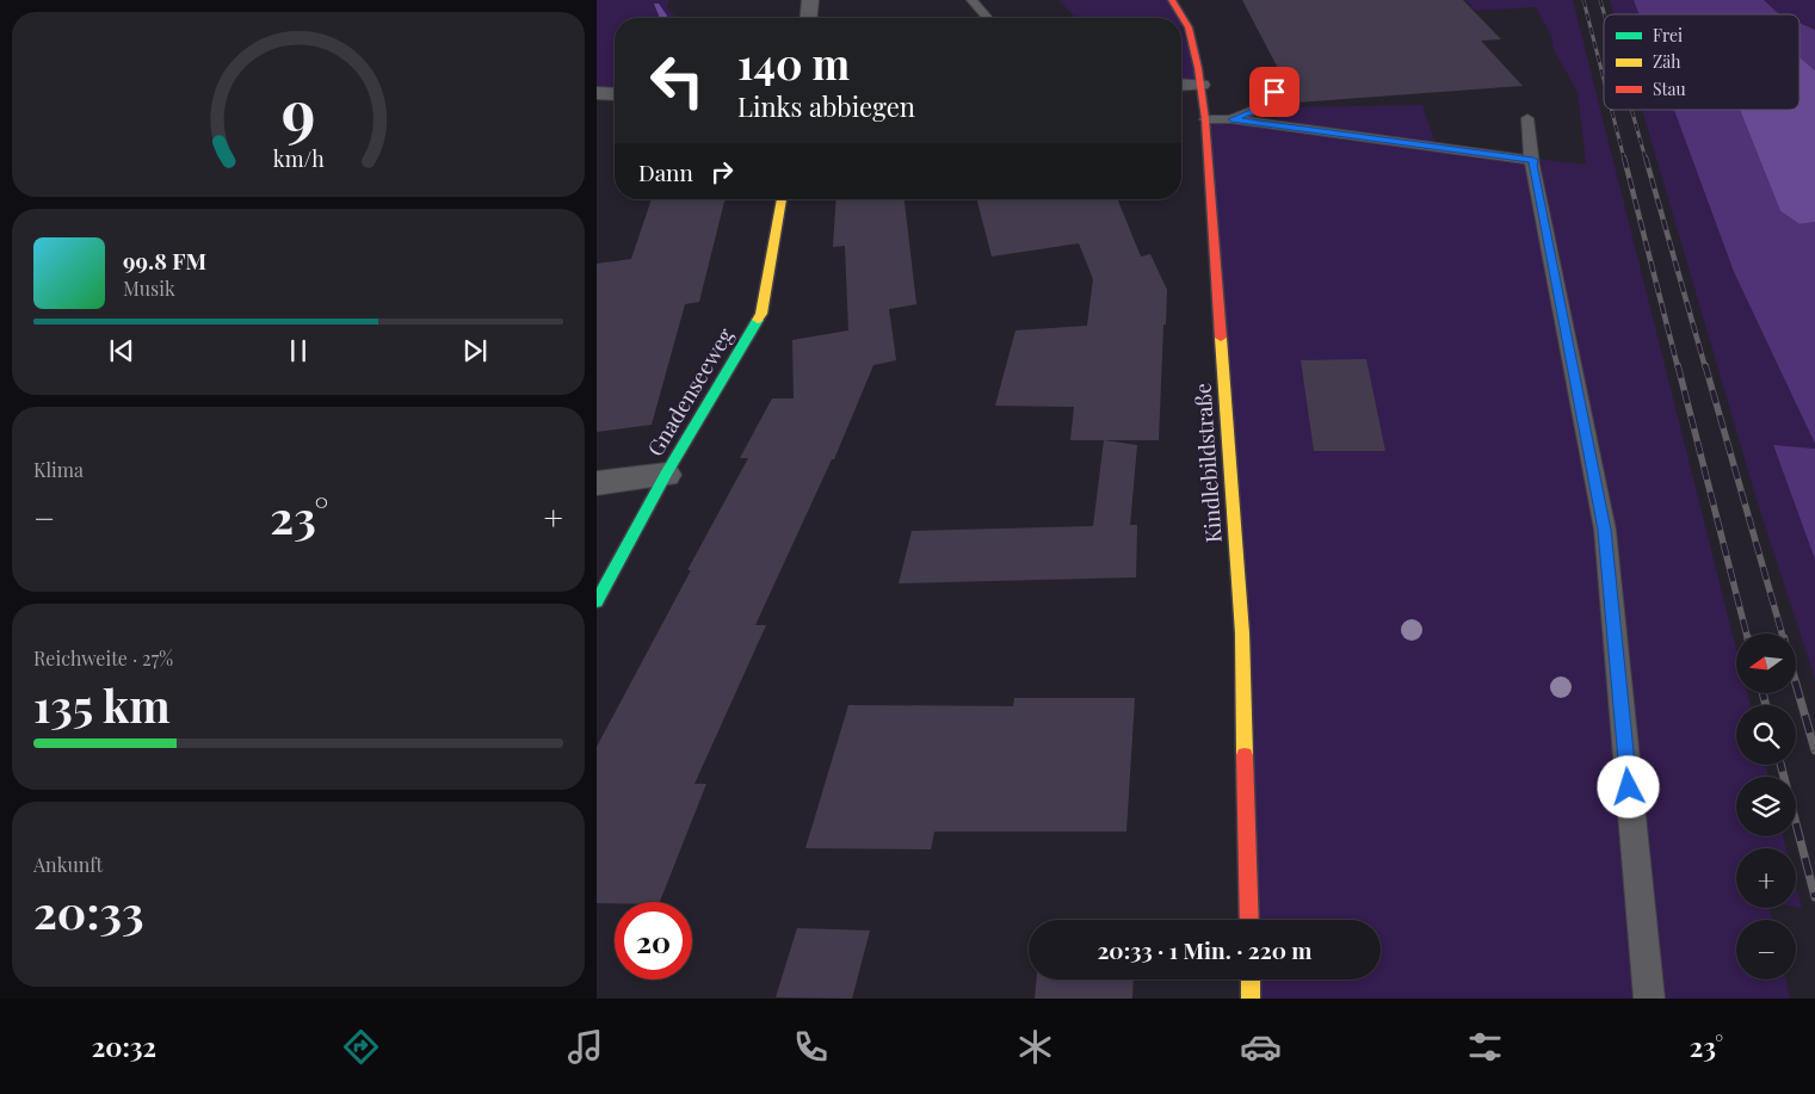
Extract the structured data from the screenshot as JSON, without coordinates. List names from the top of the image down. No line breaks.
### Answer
{"streets":{"main road":["Gnadenseeweg","Kindlebildstraße"]},"legend":["Frei","Zäh","Stau"],"north":"left","page":{"turn":["140 m","Links abbiegen"],"then":"Dann","song":["99.8 FM","Musik"],"tile":["Klima",["Reichweite · 27%","135 km"],["Ankunft","20:33"]],"heat":["−","23°","+"],"map_buttons":["+","−"],"limit":"20","trip":"20:33 · 1 Min. · 220 m","tabs":["20:32","23°"],"gauge":["9","km/h"]}}
